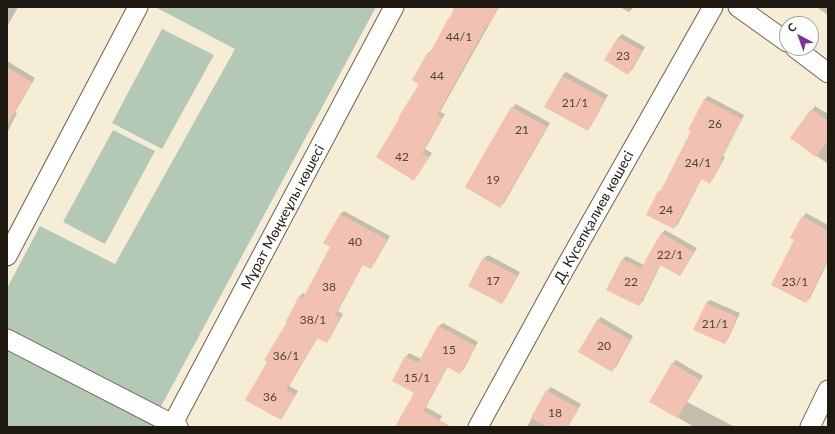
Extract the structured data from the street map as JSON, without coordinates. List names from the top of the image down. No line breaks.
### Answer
{"streets":{"street":["Мұрат Мөңкеұлы көшесі","Д. Күсепқалиев көшесі"]},"house_numbers":["44/1","23","44","21/1","26","21","42","24/1","19","24","40","22/1","17","22","23/1","38","38/1","21/1","20","15","36/1","15/1","36","18"],"north":"top left"}
